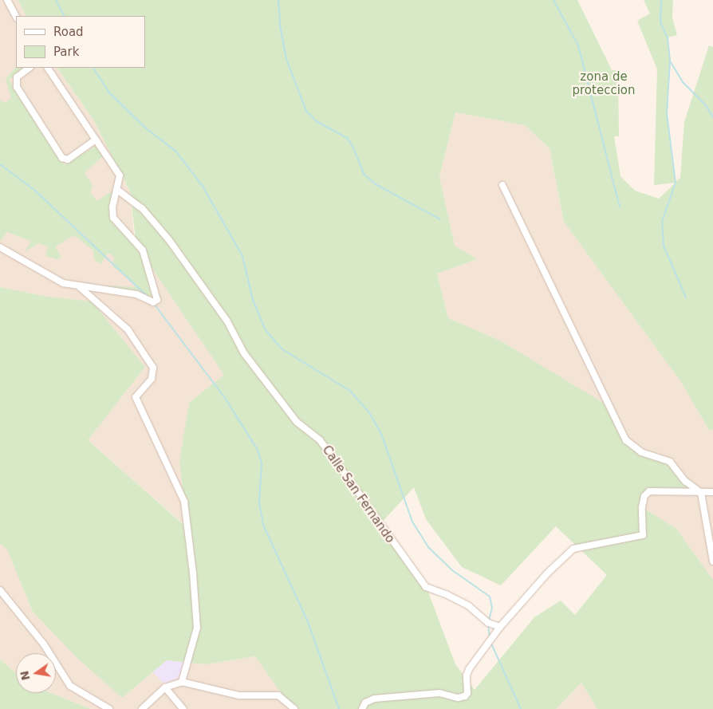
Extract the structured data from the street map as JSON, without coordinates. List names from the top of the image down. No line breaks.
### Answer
{"streets":{"street":["Calle San Fernando"]},"parks":["zona de proteccion"],"legend":["Road","Park"],"north":"left"}
